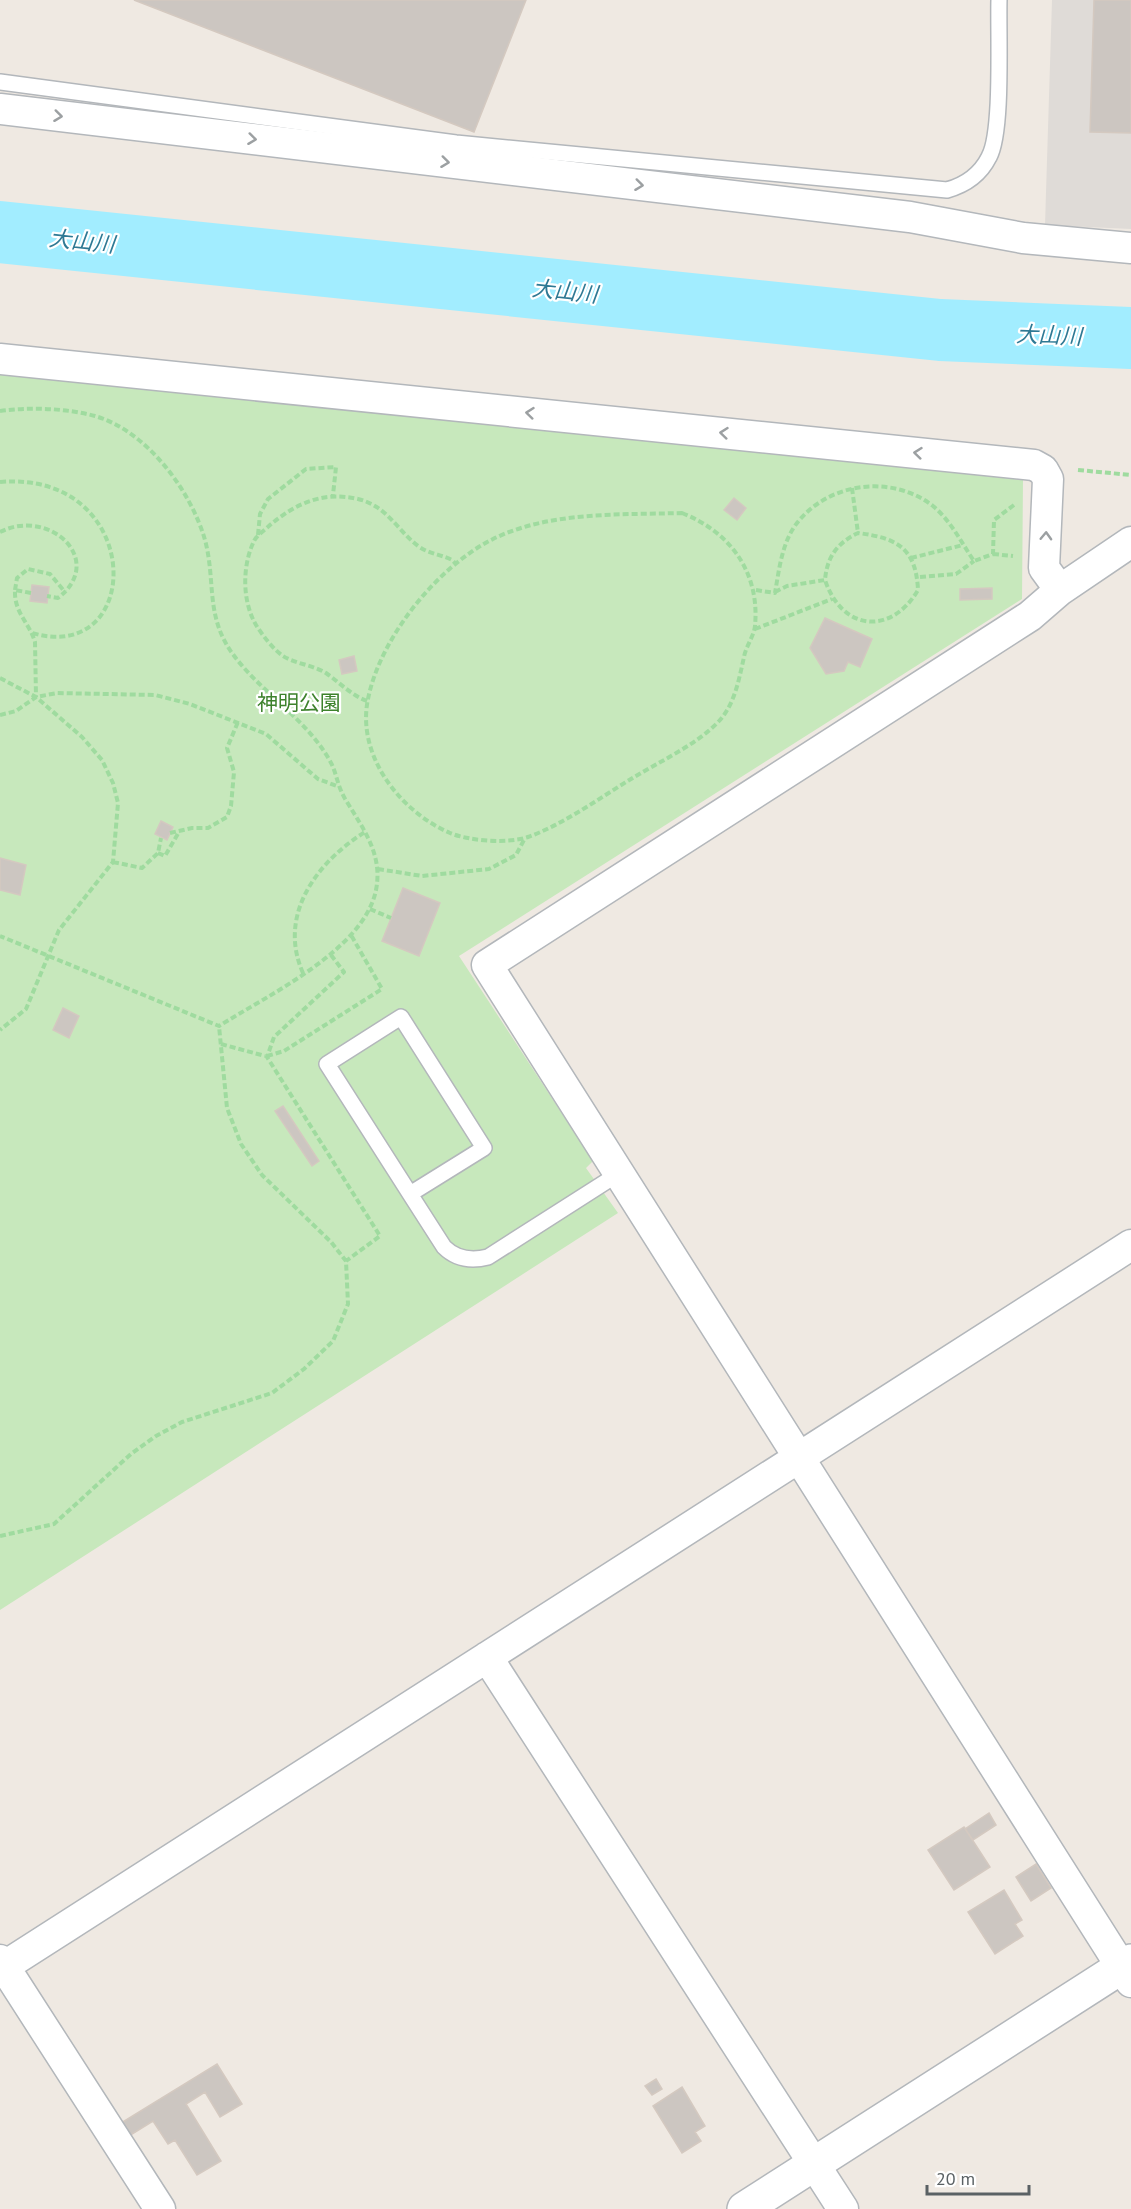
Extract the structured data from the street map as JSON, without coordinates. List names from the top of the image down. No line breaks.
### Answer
{"water":["大山川"],"parks":["神明公園"],"scale_bar":"20 m"}
